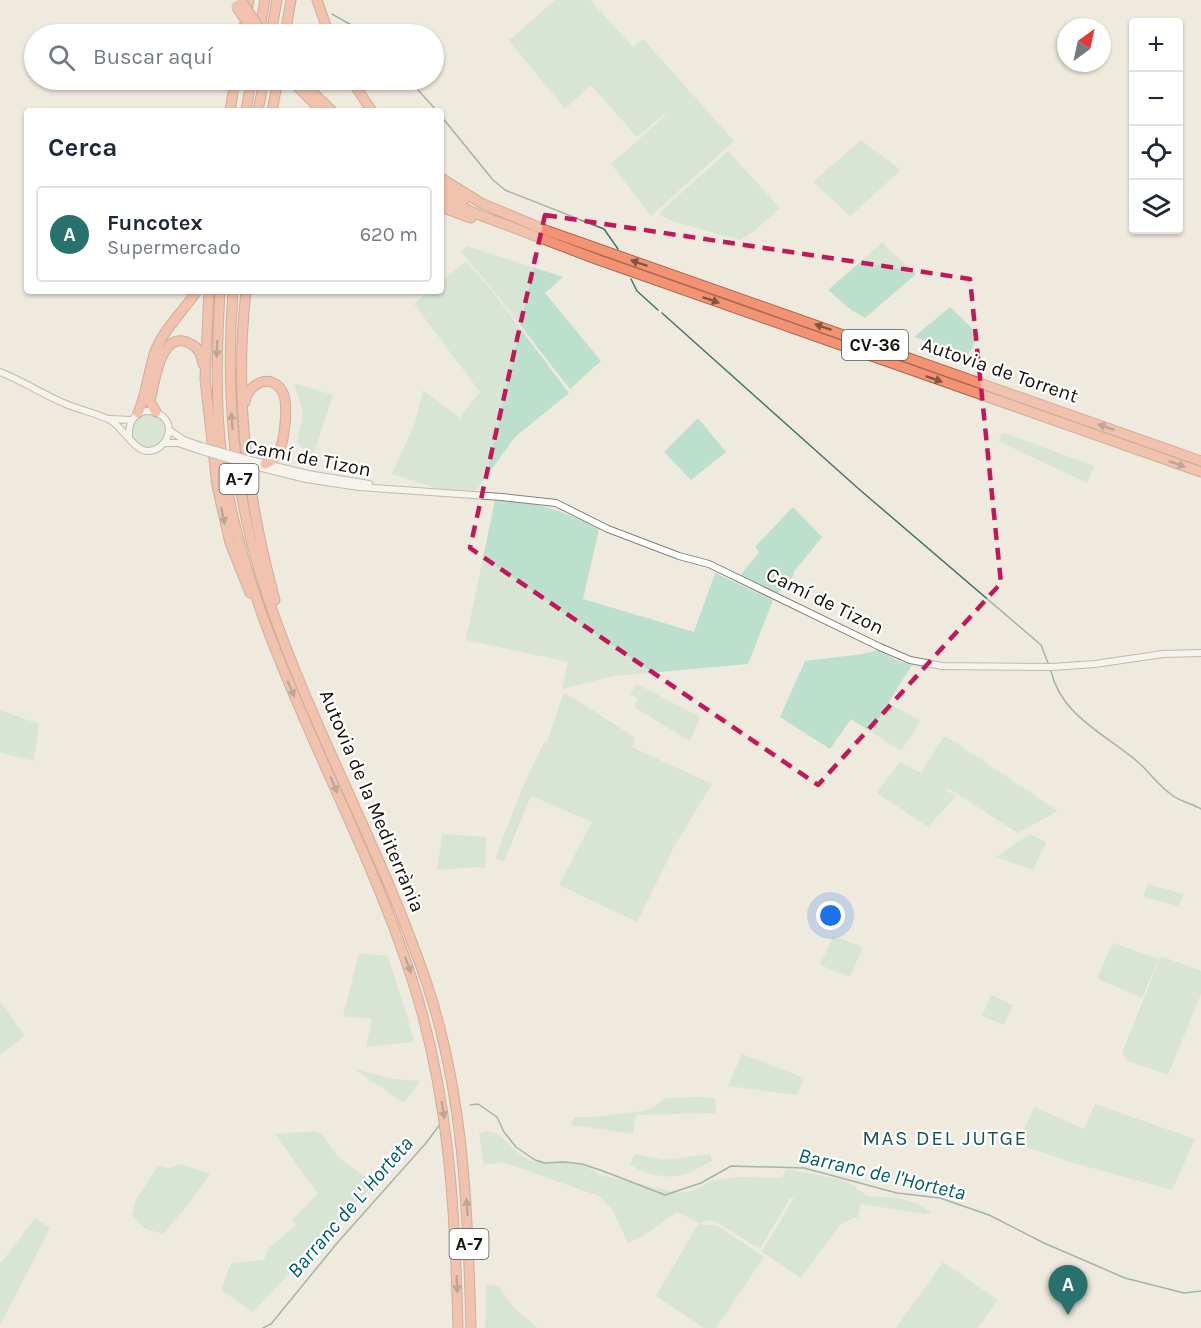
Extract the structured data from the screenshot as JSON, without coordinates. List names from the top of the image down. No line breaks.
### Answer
{"streets":{"highway":["CV-36","Autovia de Torrent","A-7","Autovia de la Mediterrània"],"street":["Camí de Tizon"]},"districts":["MAS DEL JUTGE"],"water":["Barranc de l'Horteta","Barranc de L' Horteta"],"north":"top right","page":{"map_buttons":["+","−"],"search":"Buscar aquí","heading":"Cerca","list":[{"mark":"A","name":"Funcotex","note":"Supermercado","value":"620 m"}],"pins":"A"}}
